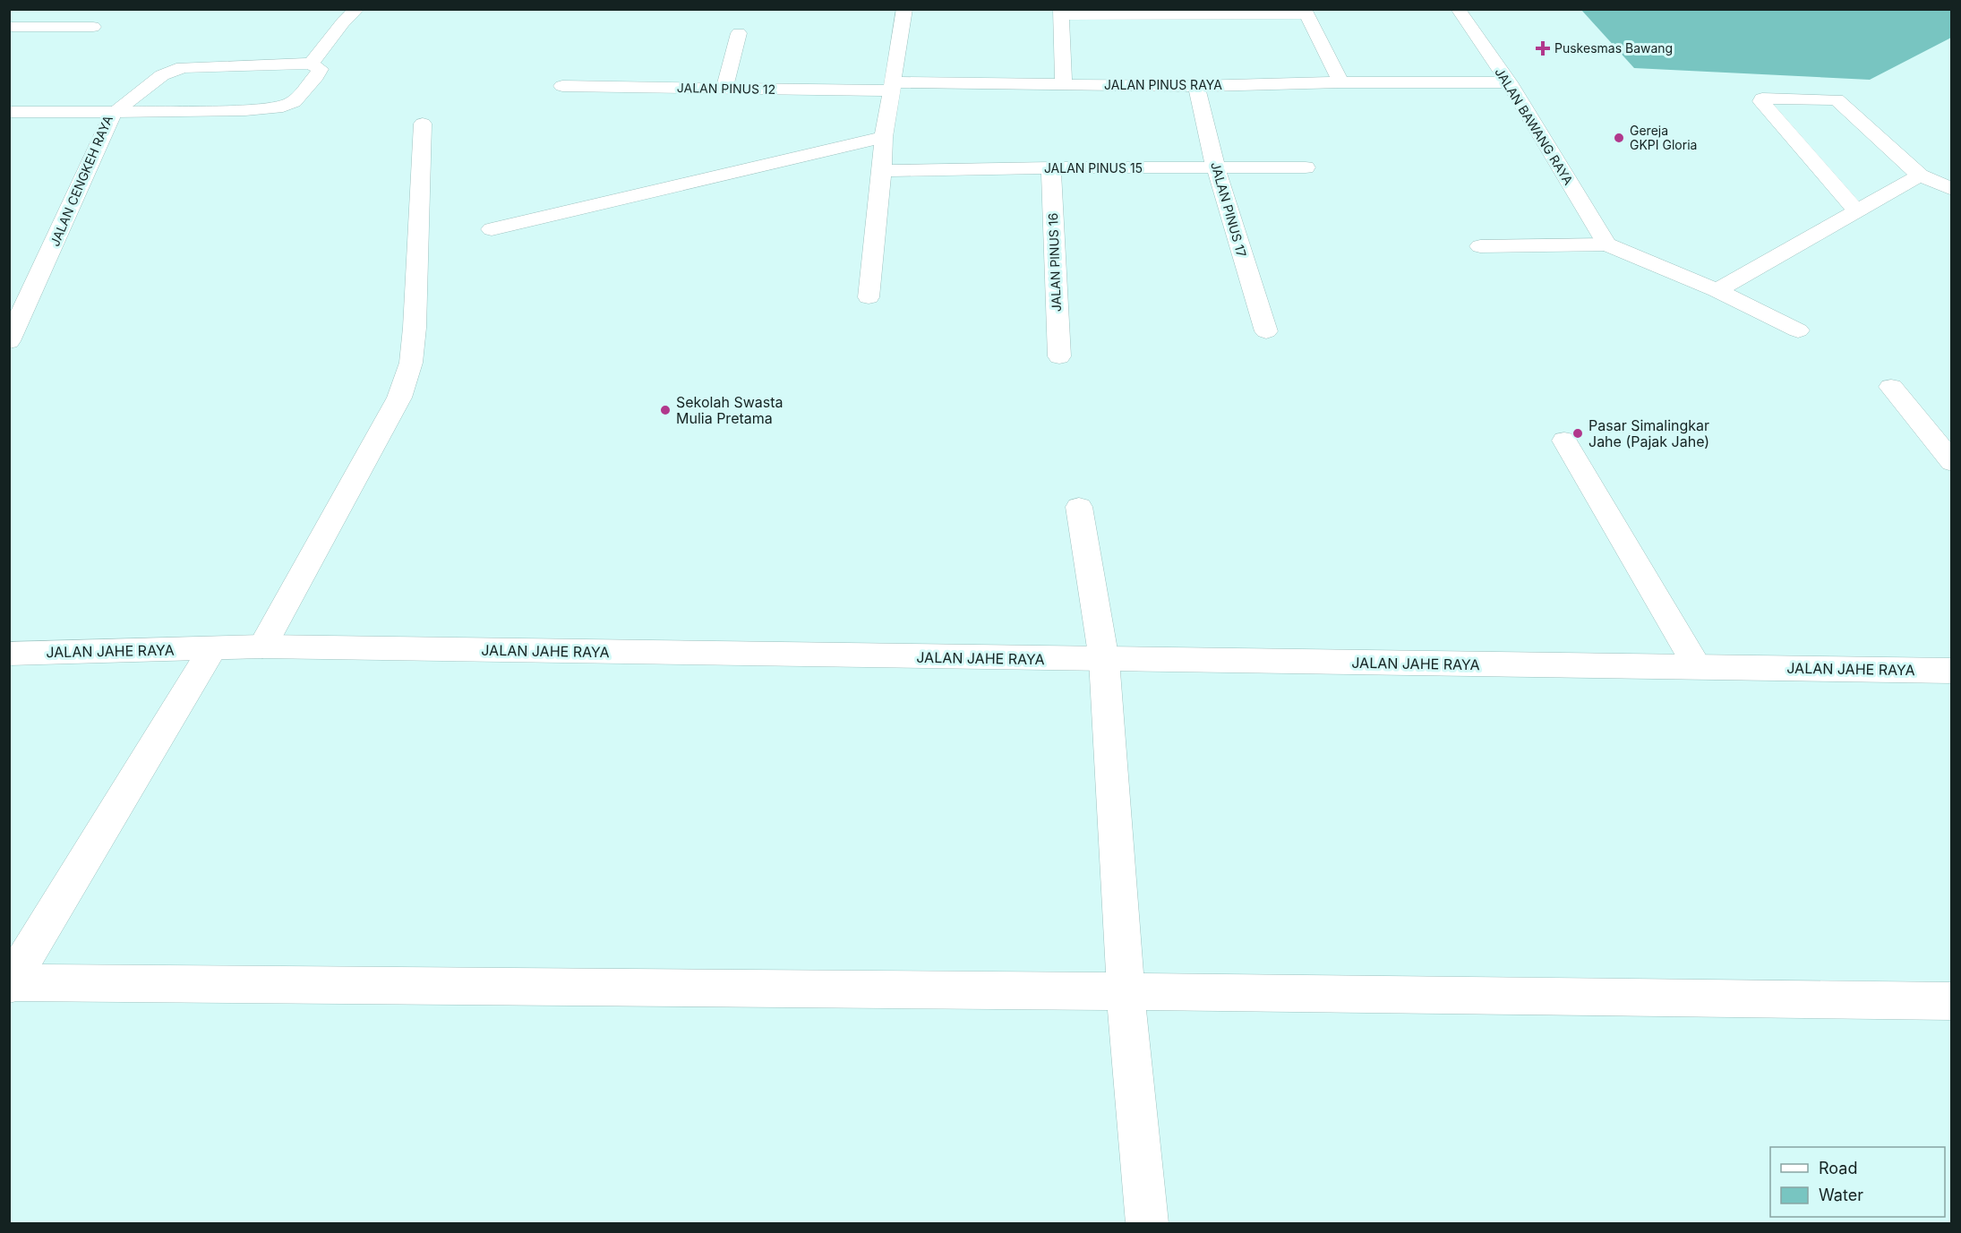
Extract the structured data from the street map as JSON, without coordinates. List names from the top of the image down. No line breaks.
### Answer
{"streets":{"street":["JALAN PINUS RAYA","JALAN PINUS 12","JALAN BAWANG RAYA","JALAN PINUS 15","JALAN CENGKEH RAYA","JALAN PINUS 17","JALAN PINUS 16","JALAN JAHE RAYA"]},"crossings":[["JALAN PINUS RAYA","JALAN PINUS 12"],["JALAN PINUS RAYA","JALAN BAWANG RAYA"],["JALAN PINUS RAYA","JALAN PINUS 17"],["JALAN PINUS 15","JALAN PINUS 17"],["JALAN PINUS 15","JALAN PINUS 16"]],"places":{"health":["Puskesmas Bawang"],"other":["Gereja GKPI Gloria","Sekolah Swasta Mulia Pretama","Pasar Simalingkar Jahe (Pajak Jahe)"]},"legend":["Road","Water"]}
